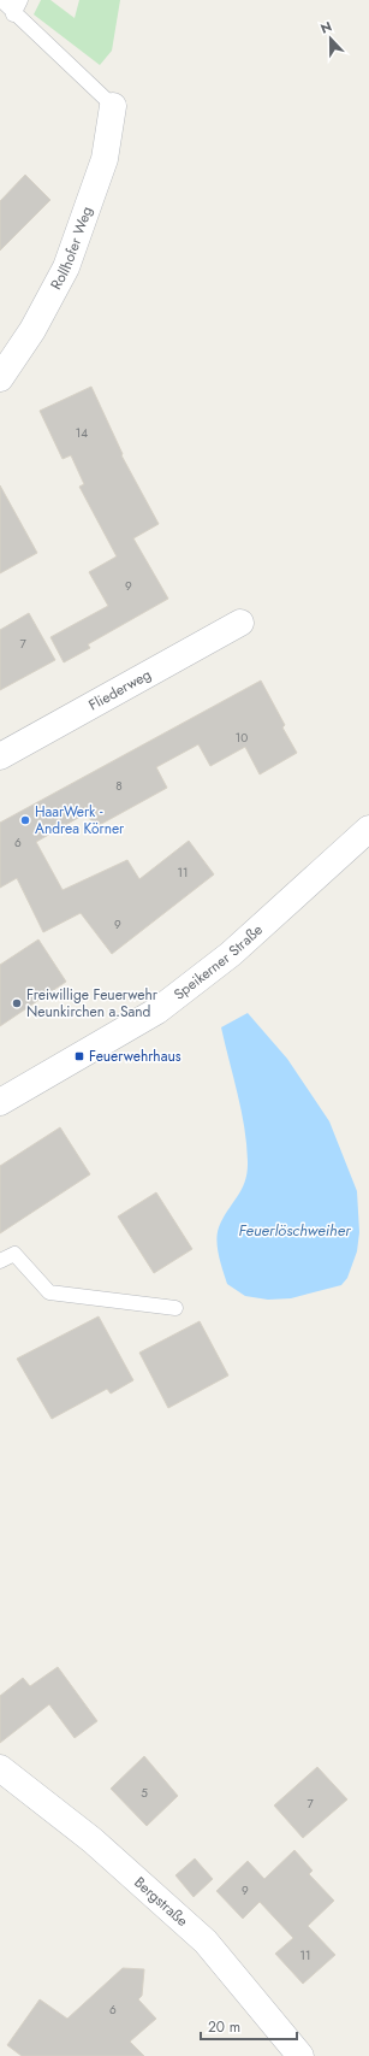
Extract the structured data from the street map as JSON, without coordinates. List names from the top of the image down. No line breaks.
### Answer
{"streets":{"street":["Rollhofer Weg","Fliederweg","Speikerner Straße","Bergstraße"]},"water":["Feuerlöschweiher"],"places":{"other":["HaarWerk - Andrea Körner","Freiwillige Feuerwehr Neunkirchen a.Sand"],"transit":["Feuerwehrhaus"]},"house_numbers":["14","9","7","10","8","6","11","9","5","7","9","11","6"],"scale_bar":"20 m","north":"top"}
